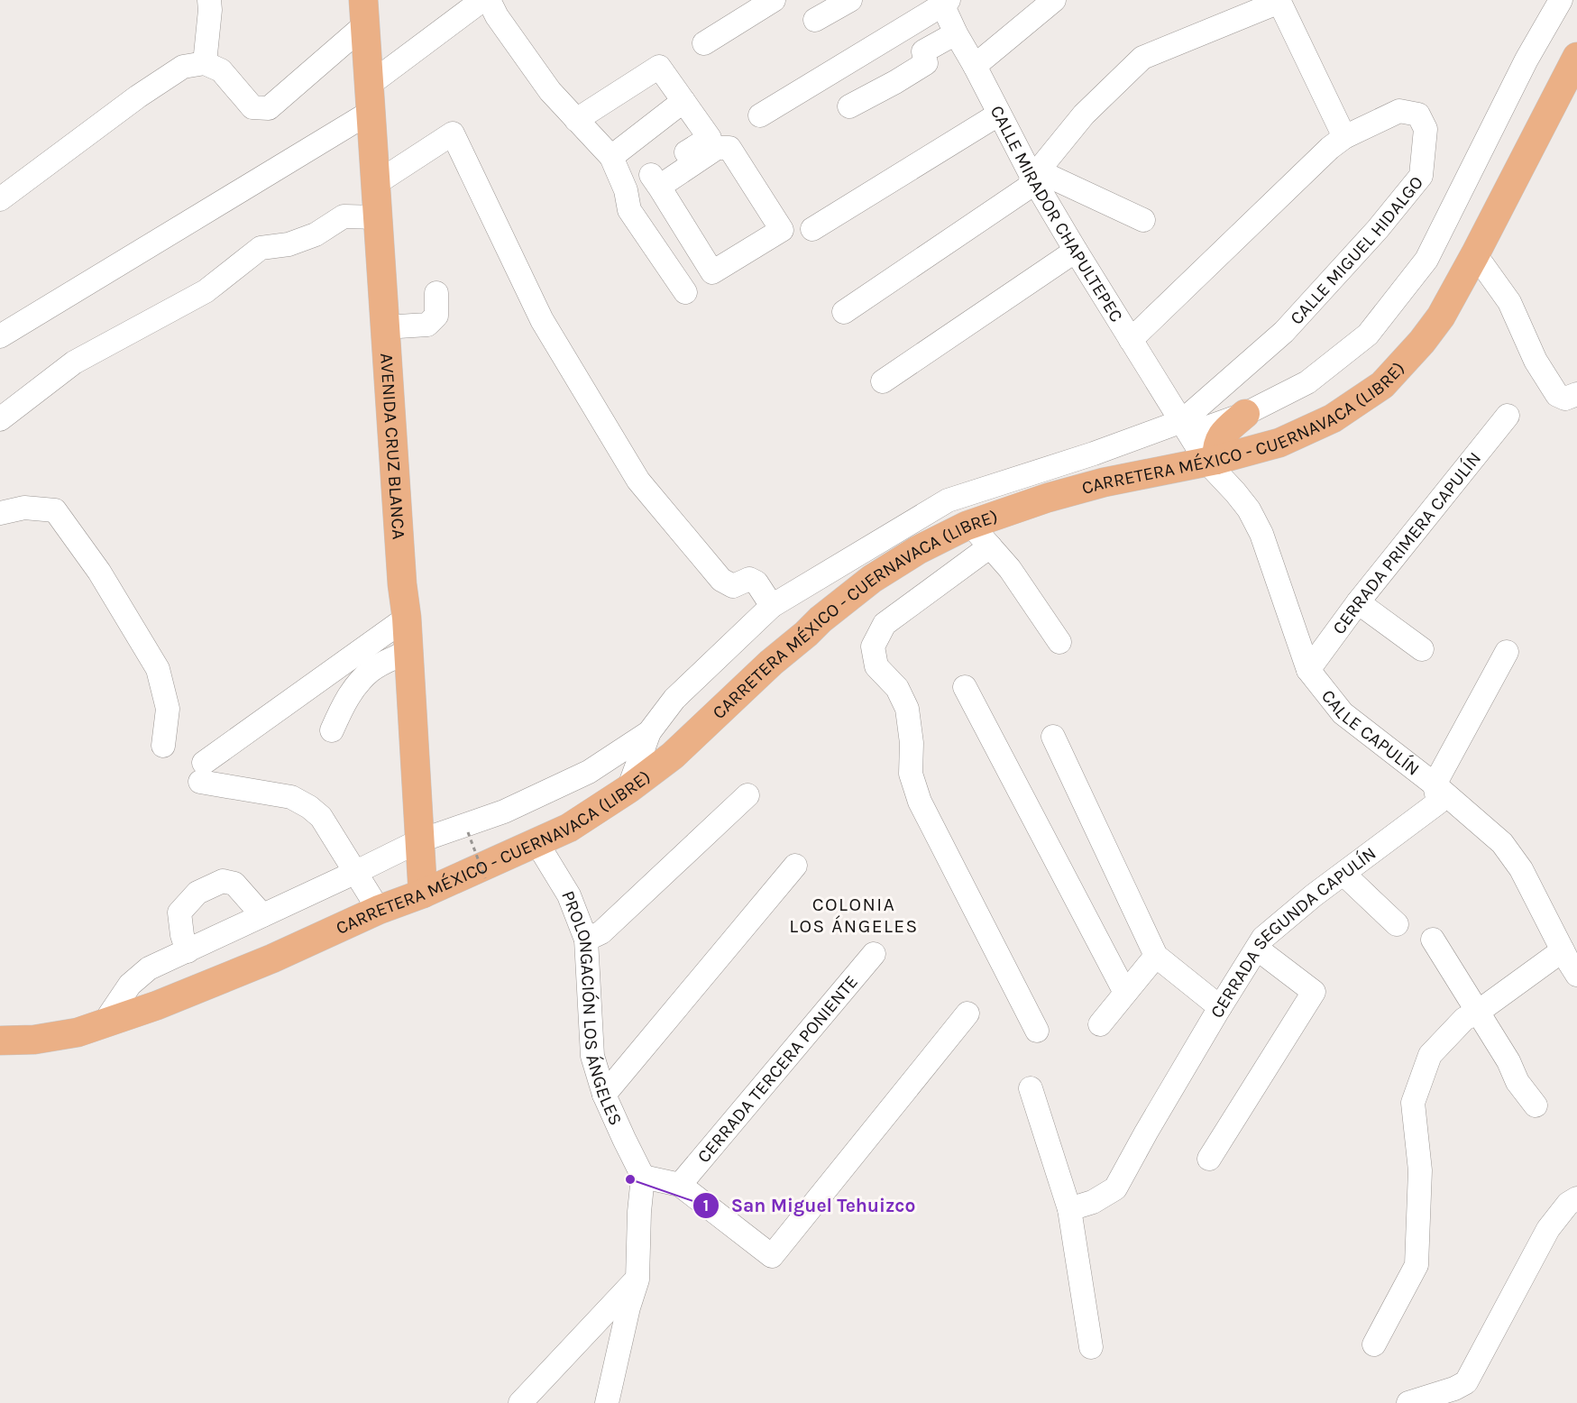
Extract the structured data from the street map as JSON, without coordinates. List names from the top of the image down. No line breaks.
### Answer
{"streets":{"main road":["CARRETERA MÉXICO - CUERNAVACA (LIBRE)","AVENIDA CRUZ BLANCA"],"street":["CALLE MIRADOR CHAPULTEPEC","CALLE MIGUEL HIDALGO","CERRADA PRIMERA CAPULÍN","CALLE CAPULÍN","CERRADA SEGUNDA CAPULÍN","PROLONGACIÓN LOS ÁNGELES","CERRADA TERCERA PONIENTE"]},"crossings":[["CALLE MIRADOR CHAPULTEPEC","CALLE MIGUEL HIDALGO"],["CALLE MIRADOR CHAPULTEPEC","CARRETERA MÉXICO - CUERNAVACA (LIBRE)"],["CALLE MIRADOR CHAPULTEPEC","CALLE CAPULÍN"],["CARRETERA MÉXICO - CUERNAVACA (LIBRE)","AVENIDA CRUZ BLANCA"],["CARRETERA MÉXICO - CUERNAVACA (LIBRE)","CALLE CAPULÍN"],["CARRETERA MÉXICO - CUERNAVACA (LIBRE)","PROLONGACIÓN LOS ÁNGELES"],["CERRADA PRIMERA CAPULÍN","CALLE CAPULÍN"],["CALLE CAPULÍN","CERRADA SEGUNDA CAPULÍN"]],"districts":["COLONIA LOS ÁNGELES"],"places":["San Miguel Tehuizco"]}
